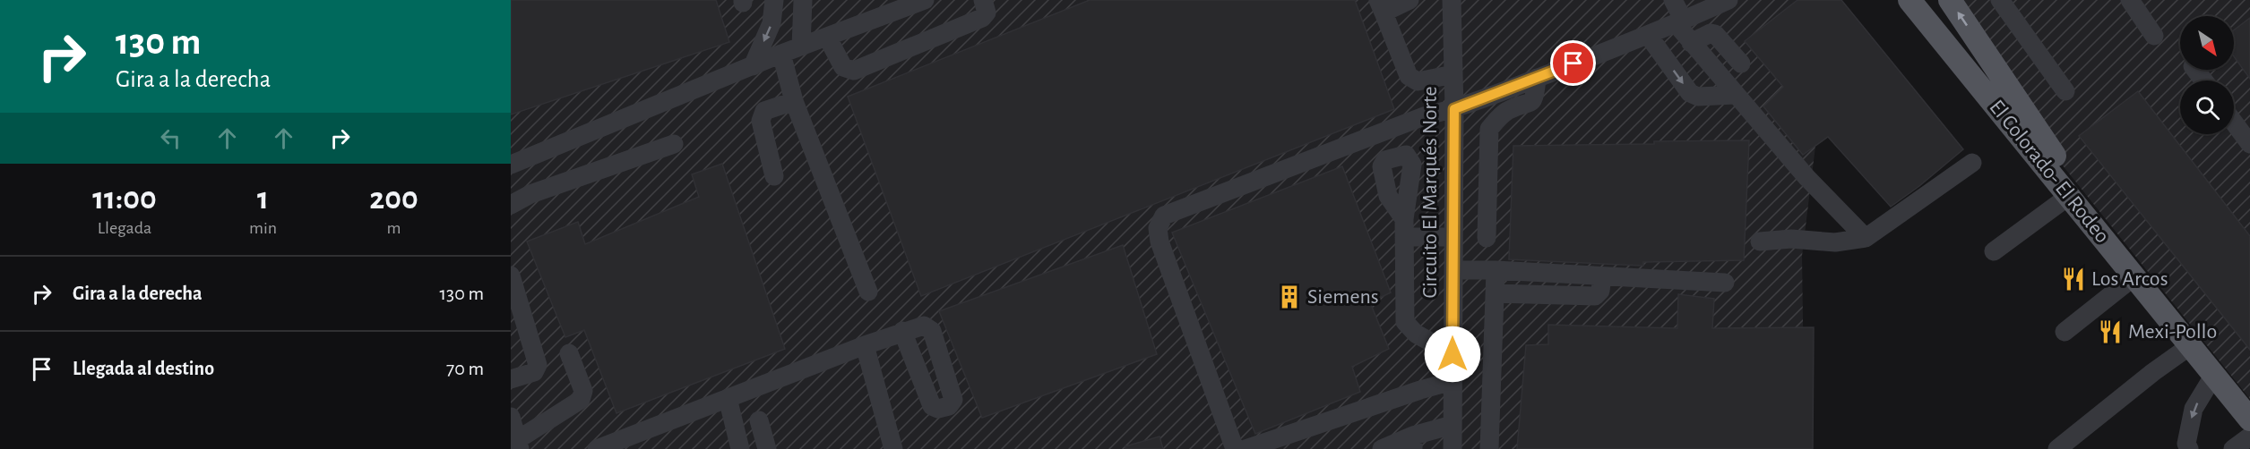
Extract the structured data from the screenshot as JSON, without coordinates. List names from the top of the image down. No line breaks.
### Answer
{"streets":{"main road":["El Colorado- El Rodeo"],"street":["Circuito El Marqués Norte"]},"places":{"restaurant":["Los Arcos","Mexi-Pollo"],"building":["Siemens"]},"north":"bottom right","page":{"turn":["130 m","Gira a la derecha"],"eta":["11:00","Llegada","1","min","200","m"],"list":[{"name":"Gira a la derecha","value":"130 m"},{"name":"Llegada al destino","value":"70 m"}]}}
